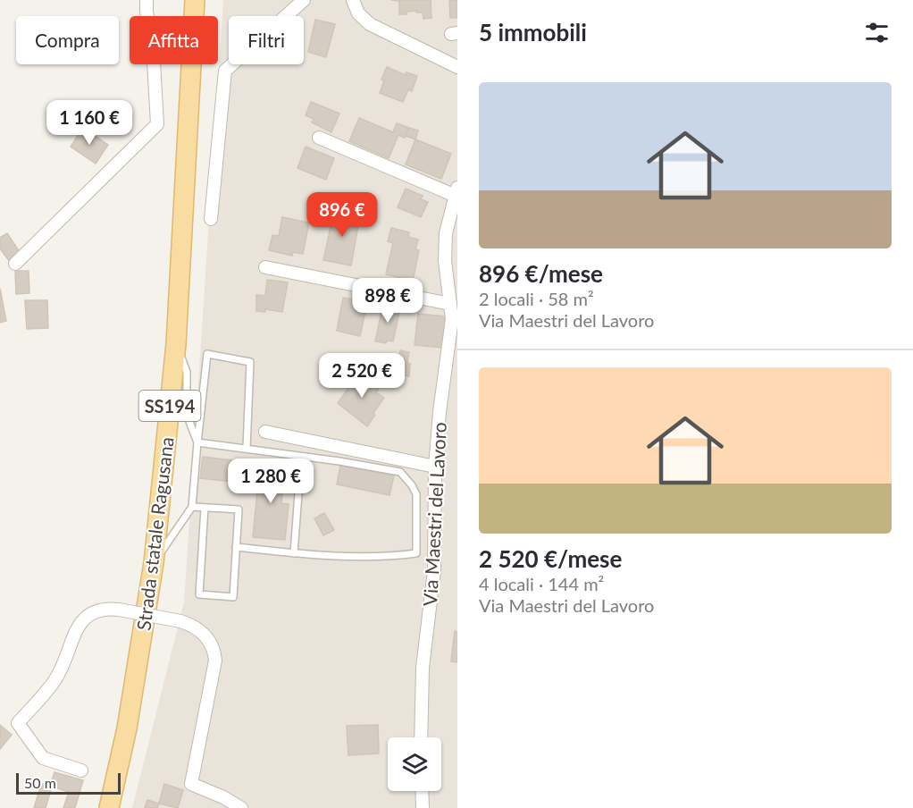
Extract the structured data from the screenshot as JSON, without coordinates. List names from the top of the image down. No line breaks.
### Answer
{"streets":{"main road":["SS194","Strada statale Ragusana"],"street":["Via Maestri del Lavoro"]},"scale_bar":"50 m","page":{"heading":"5 immobili","chip":["Compra","Affitta","Filtri"],"list":[{"name":"896 €/mese","note":"2 locali · 58 m² · Via Maestri del Lavoro"},{"name":"2 520 €/mese","note":"4 locali · 144 m² · Via Maestri del Lavoro"}],"price":["1 160 €","896 €","898 €","2 520 €","1 280 €"],"scale":"50 m"}}
